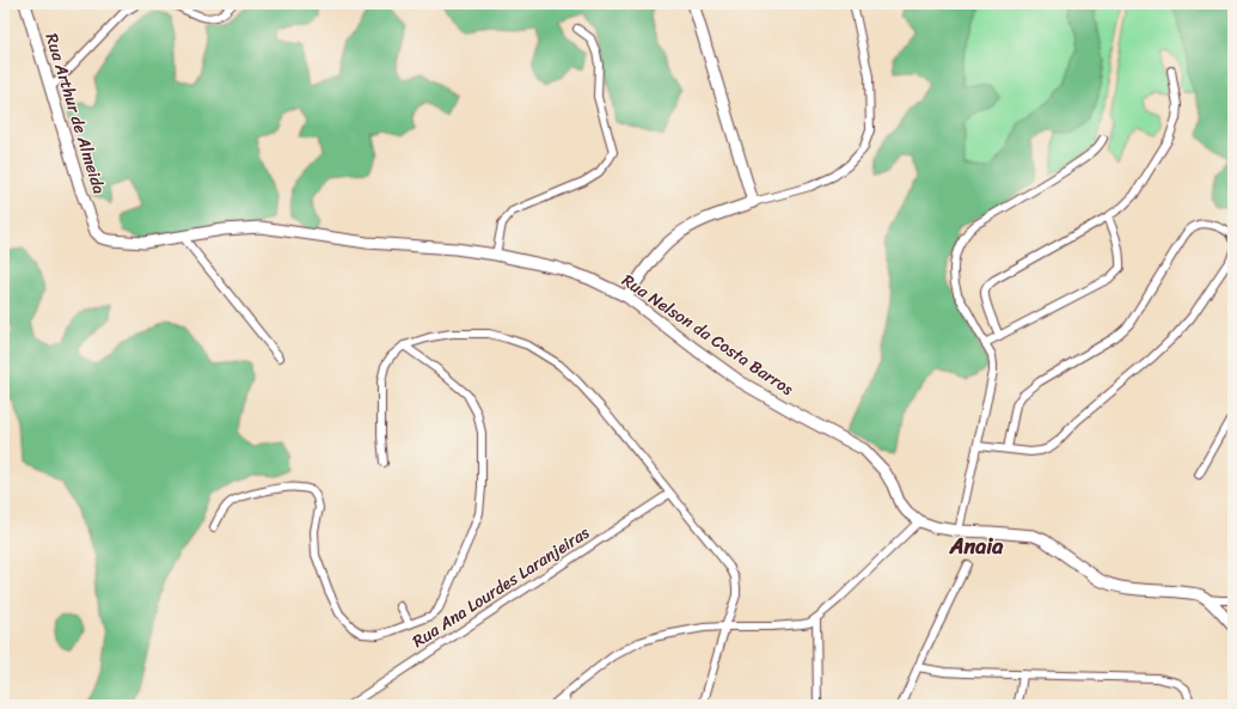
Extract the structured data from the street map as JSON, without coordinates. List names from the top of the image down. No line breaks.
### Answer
{"streets":{"street":["Rua Arthur de Almeida","Rua Nelson da Costa Barros","Rua Ana Lourdes Laranjeiras"]},"crossings":[["Rua Arthur de Almeida","Rua Nelson da Costa Barros"]],"districts":["Anaia"]}
